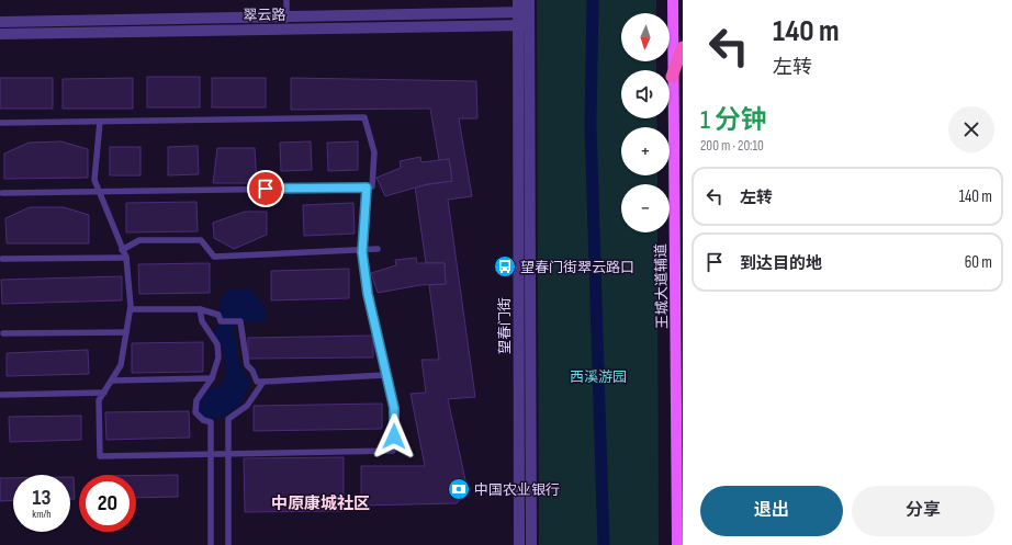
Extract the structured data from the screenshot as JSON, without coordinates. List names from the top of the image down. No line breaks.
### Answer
{"streets":{"main road":["王城大道辅道"],"street":["翠云路","望春门街"]},"crossings":[["翠云路","望春门街"]],"districts":["中原康城社区"],"parks":["西溪游园"],"places":{"bus stop":["望春门街翠云路口"],"bank":["中国农业银行"]},"north":"bottom","page":{"turn":["140 m","左转"],"map_buttons":["+","−"],"heading":["1 分钟","200 m · 20:10"],"list":[{"name":"左转","value":"140 m"},{"name":"到达目的地","value":"60 m"}],"speed":"13 km/h","limit":"20","buttons":["退出","分享"]}}
